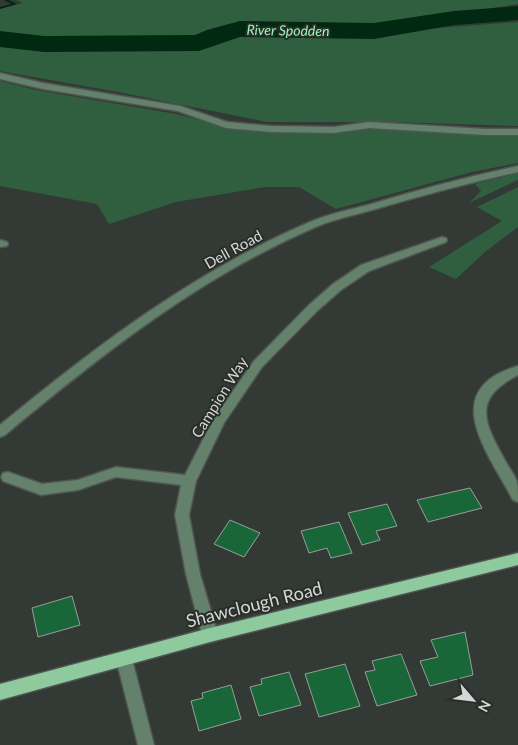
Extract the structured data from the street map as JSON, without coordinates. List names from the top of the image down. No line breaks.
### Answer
{"streets":{"main road":["Shawclough Road"],"street":["Dell Road","Campion Way"]},"crossings":[["Campion Way","Shawclough Road"]],"water":["River Spodden"],"north":"bottom right"}
